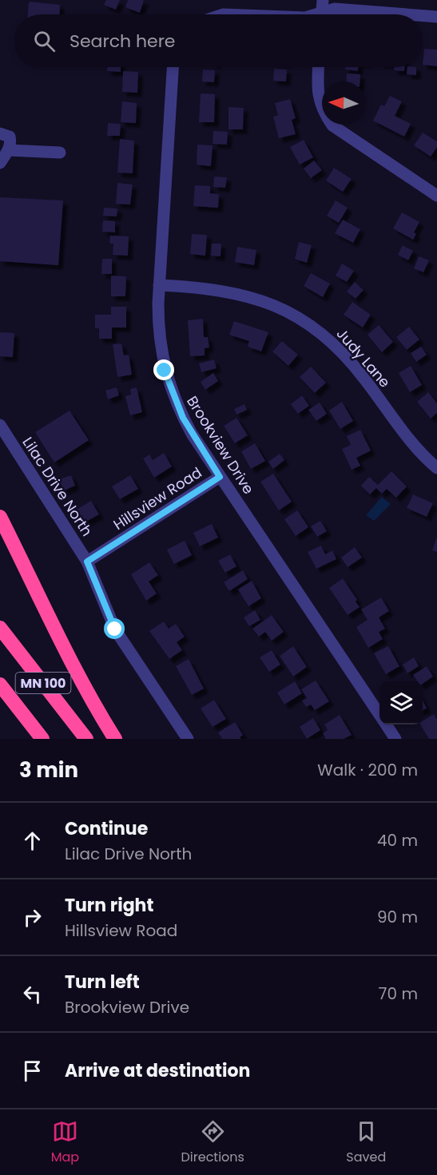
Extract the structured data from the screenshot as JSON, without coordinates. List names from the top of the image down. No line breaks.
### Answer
{"streets":{"highway":["MN 100"],"street":["Judy Lane","Brookview Drive","Lilac Drive North","Hillsview Road"]},"crossings":[["Judy Lane","Brookview Drive"],["Brookview Drive","Hillsview Road"],["Lilac Drive North","Hillsview Road"]],"north":"left","page":{"search":"Search here","heading":["3 min","Walk · 200 m"],"list":[["Continue","Lilac Drive North","40 m"],["Turn right","Hillsview Road","90 m"],["Turn left","Brookview Drive","70 m"],"Arrive at destination"],"nav":["Map","Directions","Saved"]}}
